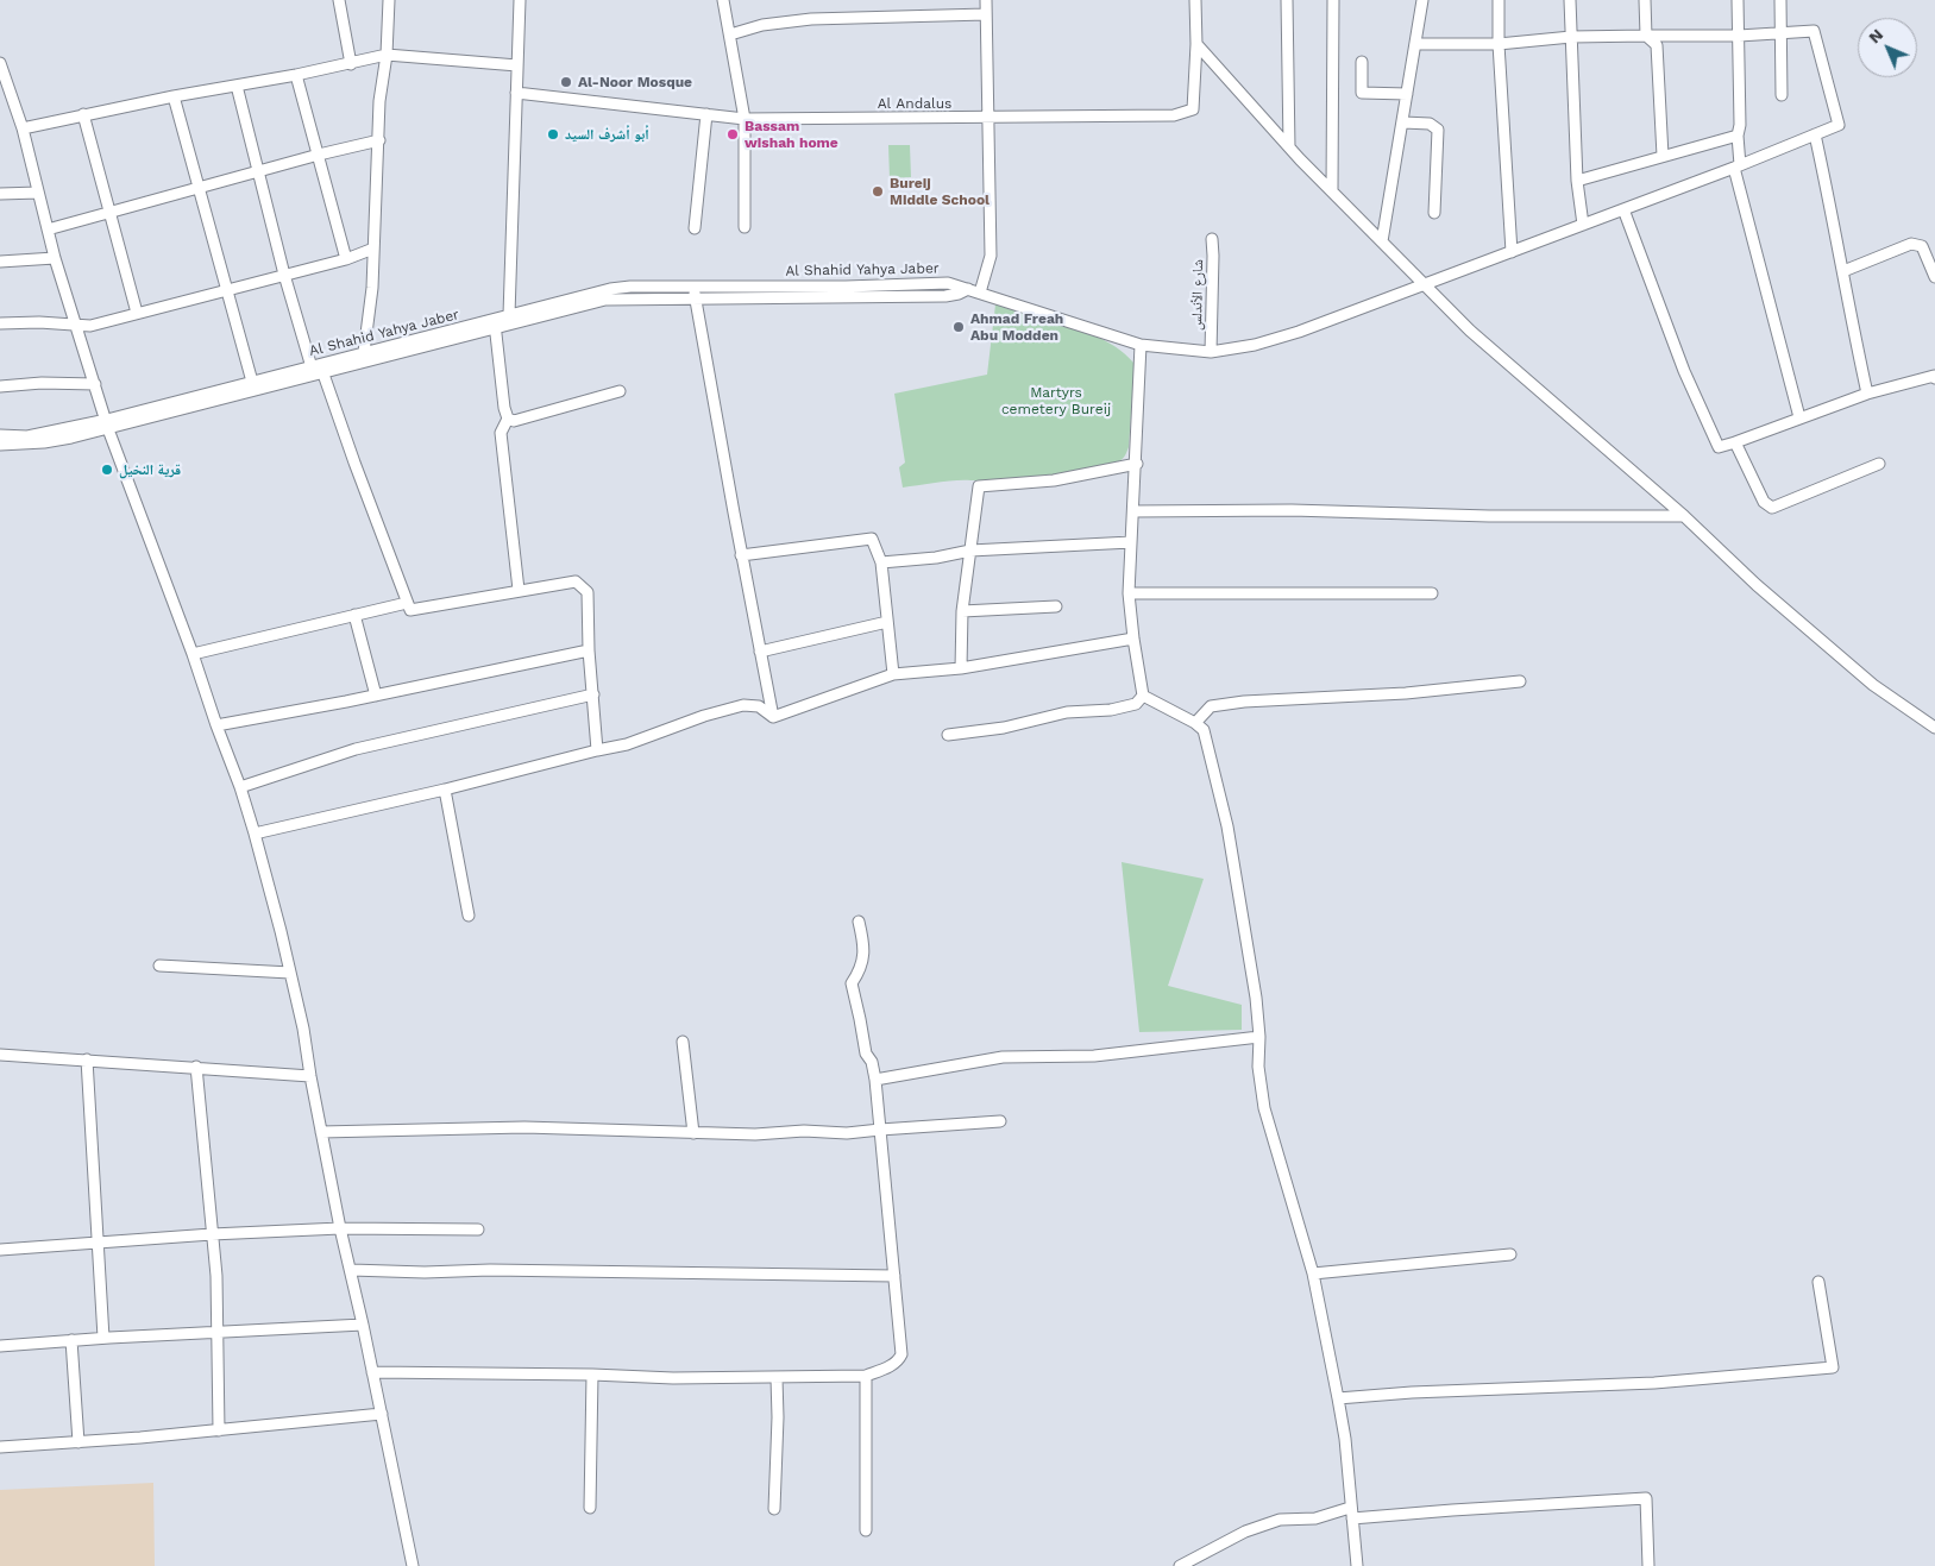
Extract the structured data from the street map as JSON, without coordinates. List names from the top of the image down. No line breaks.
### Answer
{"streets":{"street":["Al Andalus","Al Shahid Yahya Jaber","شارع الأندلس"]},"crossings":[["Al Shahid Yahya Jaber","شارع الأندلس"]],"parks":["Martyrs cemetery Bureij"],"places":["Al-Noor Mosque","أبو أشرف السيد","Bassam wishah home","Bureij Middle School","Ahmad Freah Abu Modden","قرية النخيل"],"north":"top left"}
